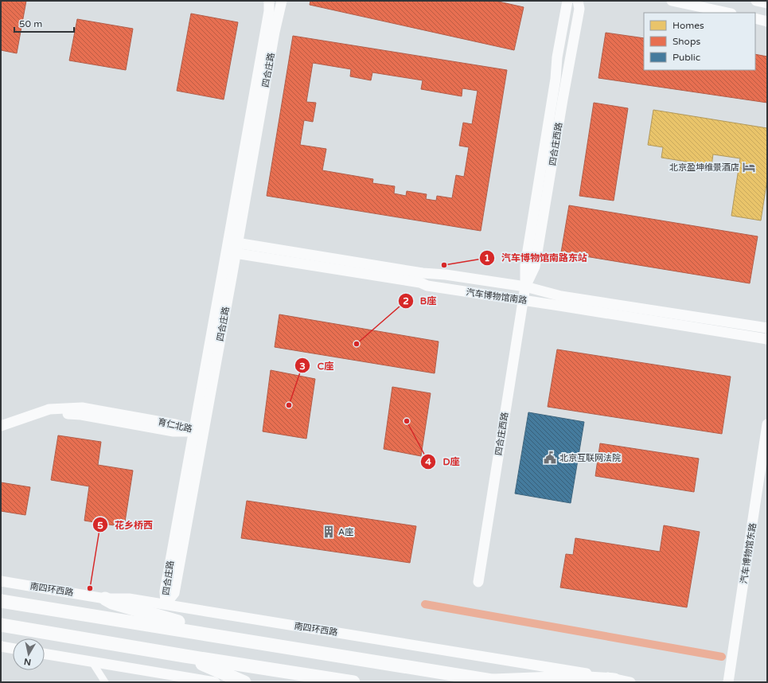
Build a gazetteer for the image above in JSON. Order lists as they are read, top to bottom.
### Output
{
  "streets": {
    "street": [
      "四合庄路",
      "四合庄西路",
      "汽车博物馆南路",
      "育仁北路",
      "汽车博物馆东路",
      "南四环西路"
    ]
  },
  "crossings": [
    ["四合庄路", "汽车博物馆南路"],
    ["四合庄路", "育仁北路"],
    ["四合庄路", "南四环西路"],
    ["四合庄西路", "汽车博物馆南路"]
  ],
  "places": {
    "hotel": ["北京盈坤维景酒店"],
    "other": [
      "汽车博物馆南路东站",
      "B座",
      "C座",
      "D座",
      "花乡桥西"
    ],
    "public building": ["北京互联网法院"],
    "building": ["A座"]
  },
  "legend": ["Homes", "Shops", "Public"],
  "scale_bar": "50 m",
  "north": "bottom"
}
